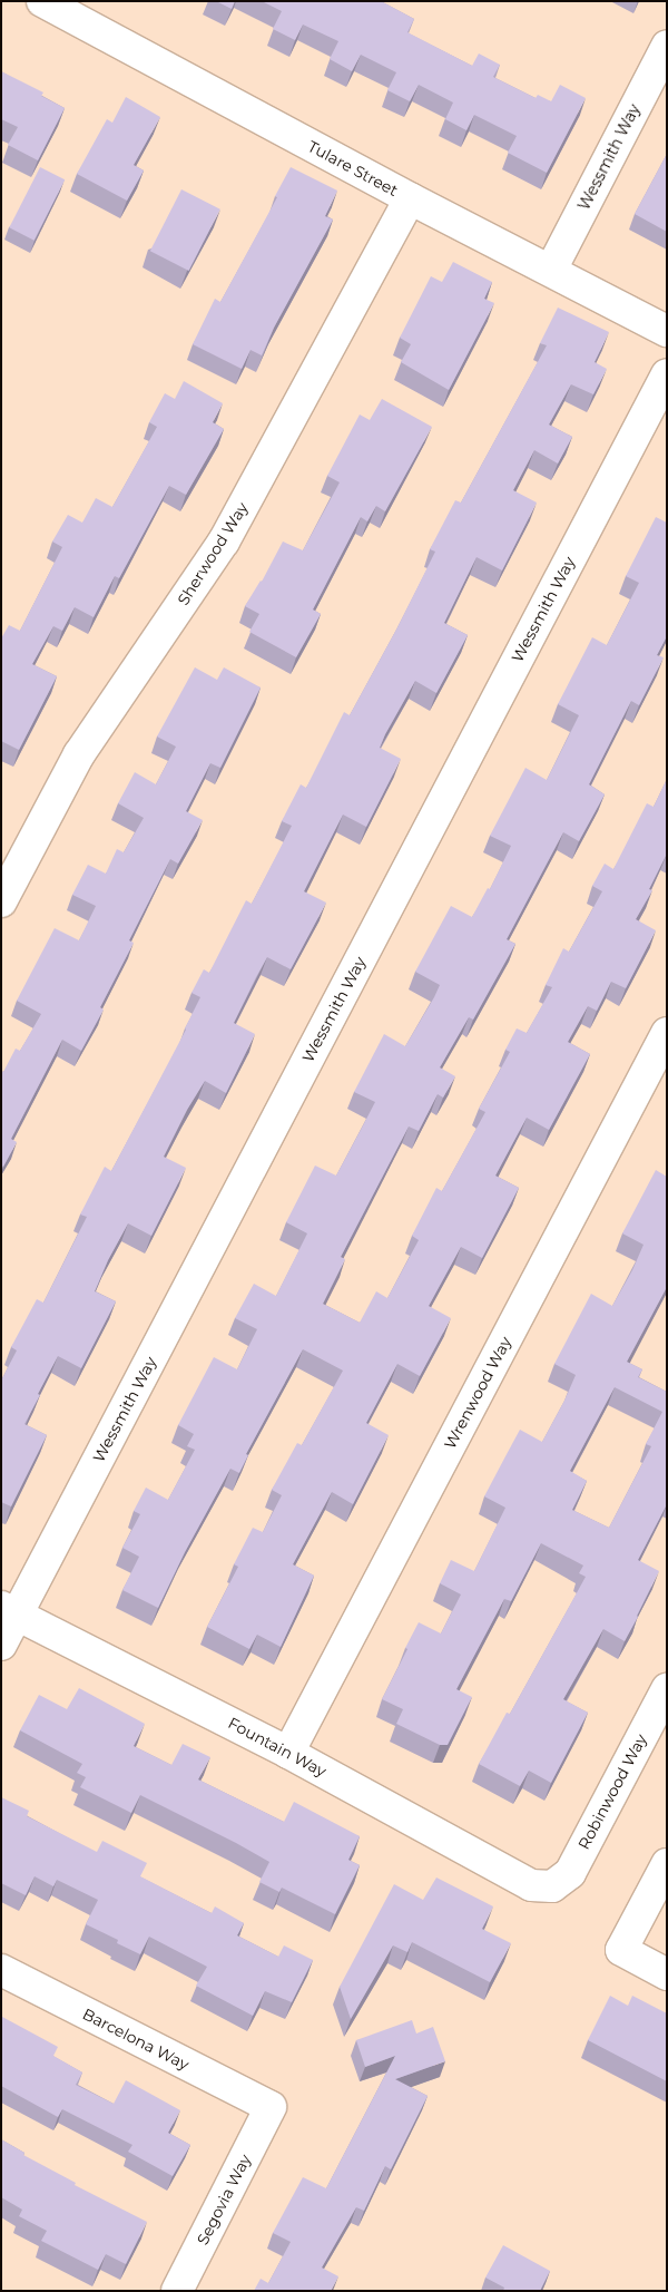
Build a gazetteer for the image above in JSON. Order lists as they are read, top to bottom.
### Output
{
  "streets": {
    "street": [
      "Wessmith Way",
      "Tulare Street",
      "Sherwood Way",
      "Wrenwood Way",
      "Fountain Way",
      "Robinwood Way",
      "Barcelona Way",
      "Segovia Way"
    ]
  },
  "crossings": [
    ["Wessmith Way", "Tulare Street"],
    ["Wessmith Way", "Fountain Way"],
    ["Tulare Street", "Sherwood Way"],
    ["Wrenwood Way", "Fountain Way"],
    ["Fountain Way", "Robinwood Way"],
    ["Barcelona Way", "Segovia Way"]
  ]
}
